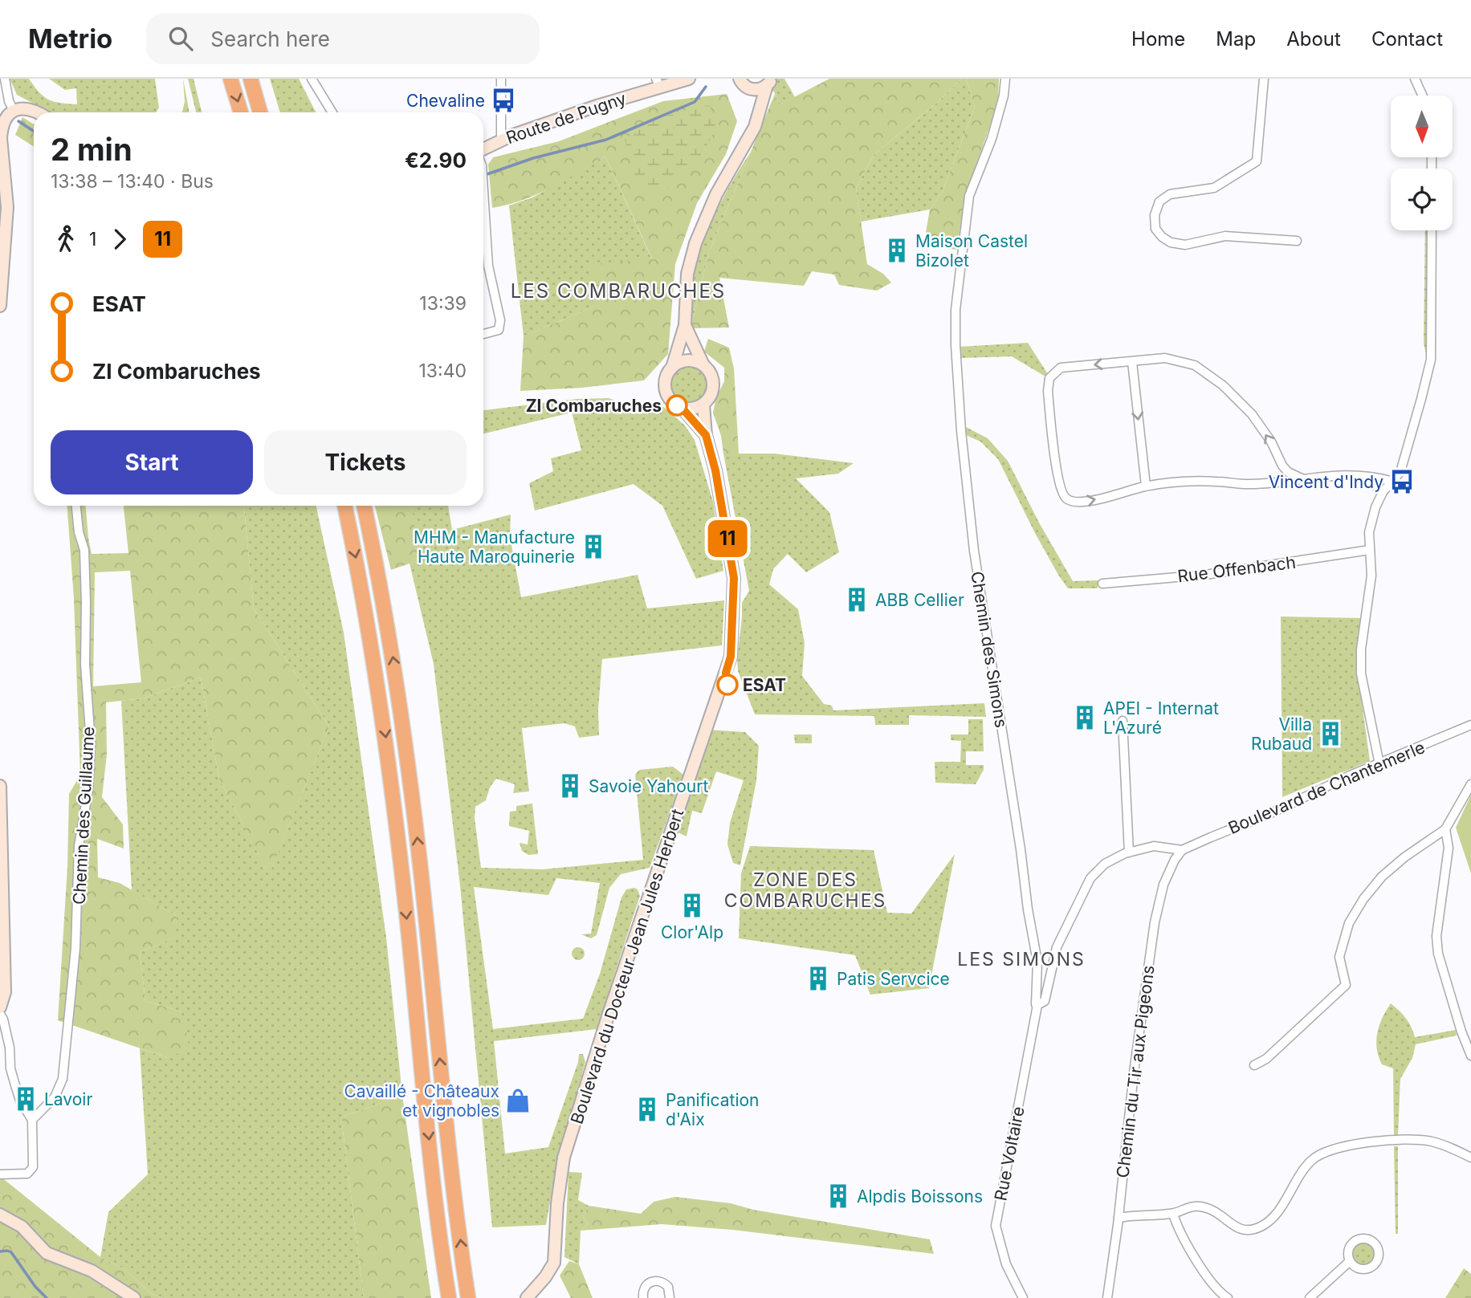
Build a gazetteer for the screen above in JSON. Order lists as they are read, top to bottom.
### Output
{
  "streets": {
    "street": [
      "Route de Pugny",
      "Rue Offenbach",
      "Chemin des Simons",
      "Boulevard de Chantemerle",
      "Chemin des Guillaume",
      "Boulevard du Docteur Jean Jules Herbert",
      "Chemin du Tir aux Pigeons",
      "Rue Voltaire"
    ]
  },
  "crossings": [
    ["Chemin des Simons", "Rue Voltaire"],
    ["Boulevard de Chantemerle", "Chemin du Tir aux Pigeons"]
  ],
  "districts": ["LES COMBARUCHES", "ZONE DES COMBARUCHES", "LES SIMONS"],
  "places": {
    "bus stop": ["Chevaline", "Vincent d'Indy"],
    "building": [
      "Maison Castel Bizolet",
      "MHM - Manufacture Haute Maroquinerie",
      "ABB Cellier",
      "APEI - Internat L'Azuré",
      "Villa Rubaud",
      "Savoie Yahourt",
      "Clor'Alp",
      "Patis Servcice",
      "Lavoir",
      "Panification d'Aix",
      "Alpdis Boissons"
    ],
    "other": ["ZI Combaruches", "ESAT"],
    "shop": ["Cavaillé - Châteaux et vignobles"]
  },
  "lines": ["bus line 11"],
  "north": "bottom",
  "page": {
    "header": "Metrio",
    "search": "Search here",
    "nav": [
      "Home",
      "Map",
      "About",
      "Contact"
    ],
    "on_map": "11",
    "heading": ["2 min", "13:38 – 13:40 · Bus", "€2.90"],
    "legs": ["1", "11"],
    "list": [
      {
        "name": "ESAT",
        "value": "13:39"
      },
      {
        "name": "ZI Combaruches",
        "value": "13:40"
      }
    ],
    "buttons": ["Start", "Tickets"]
  }
}
